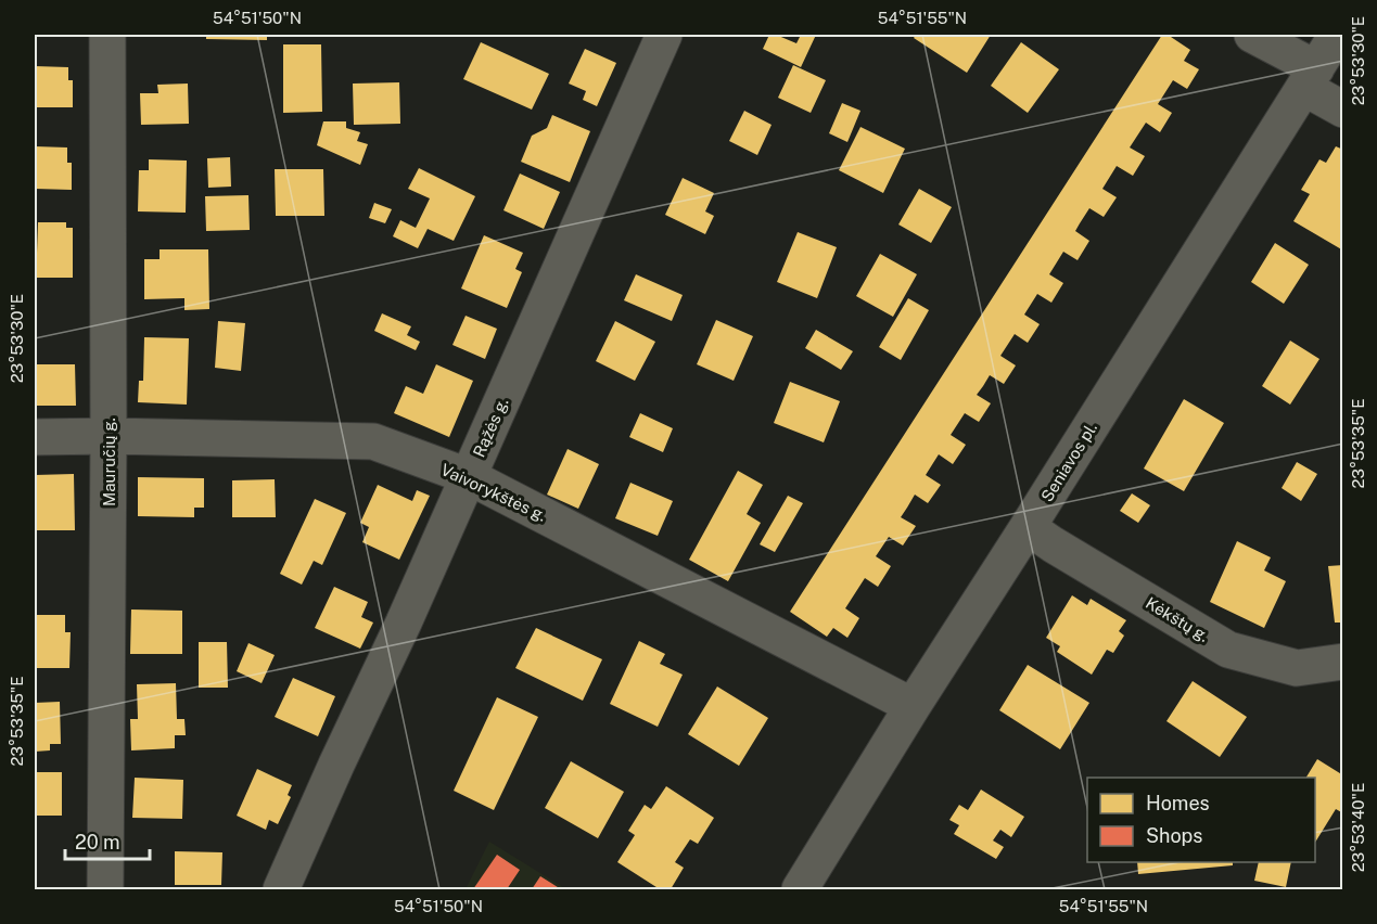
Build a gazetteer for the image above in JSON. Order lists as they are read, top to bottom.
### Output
{
  "streets": {
    "street": [
      "Rąžės g.",
      "Mauručių g.",
      "Seniavos pl.",
      "Vaivorykštės g.",
      "Kėkštų g."
    ]
  },
  "crossings": [
    ["Rąžės g.", "Vaivorykštės g."],
    ["Mauručių g.", "Vaivorykštės g."],
    ["Seniavos pl.", "Vaivorykštės g."],
    ["Seniavos pl.", "Kėkštų g."]
  ],
  "legend": ["Homes", "Shops"],
  "scale_bar": "20 m",
  "coordinates": [
    "54°51'50\"N",
    "54°51'55\"N",
    "23°53'30\"E",
    "23°53'35\"E",
    "23°53'40\"E"
  ]
}
